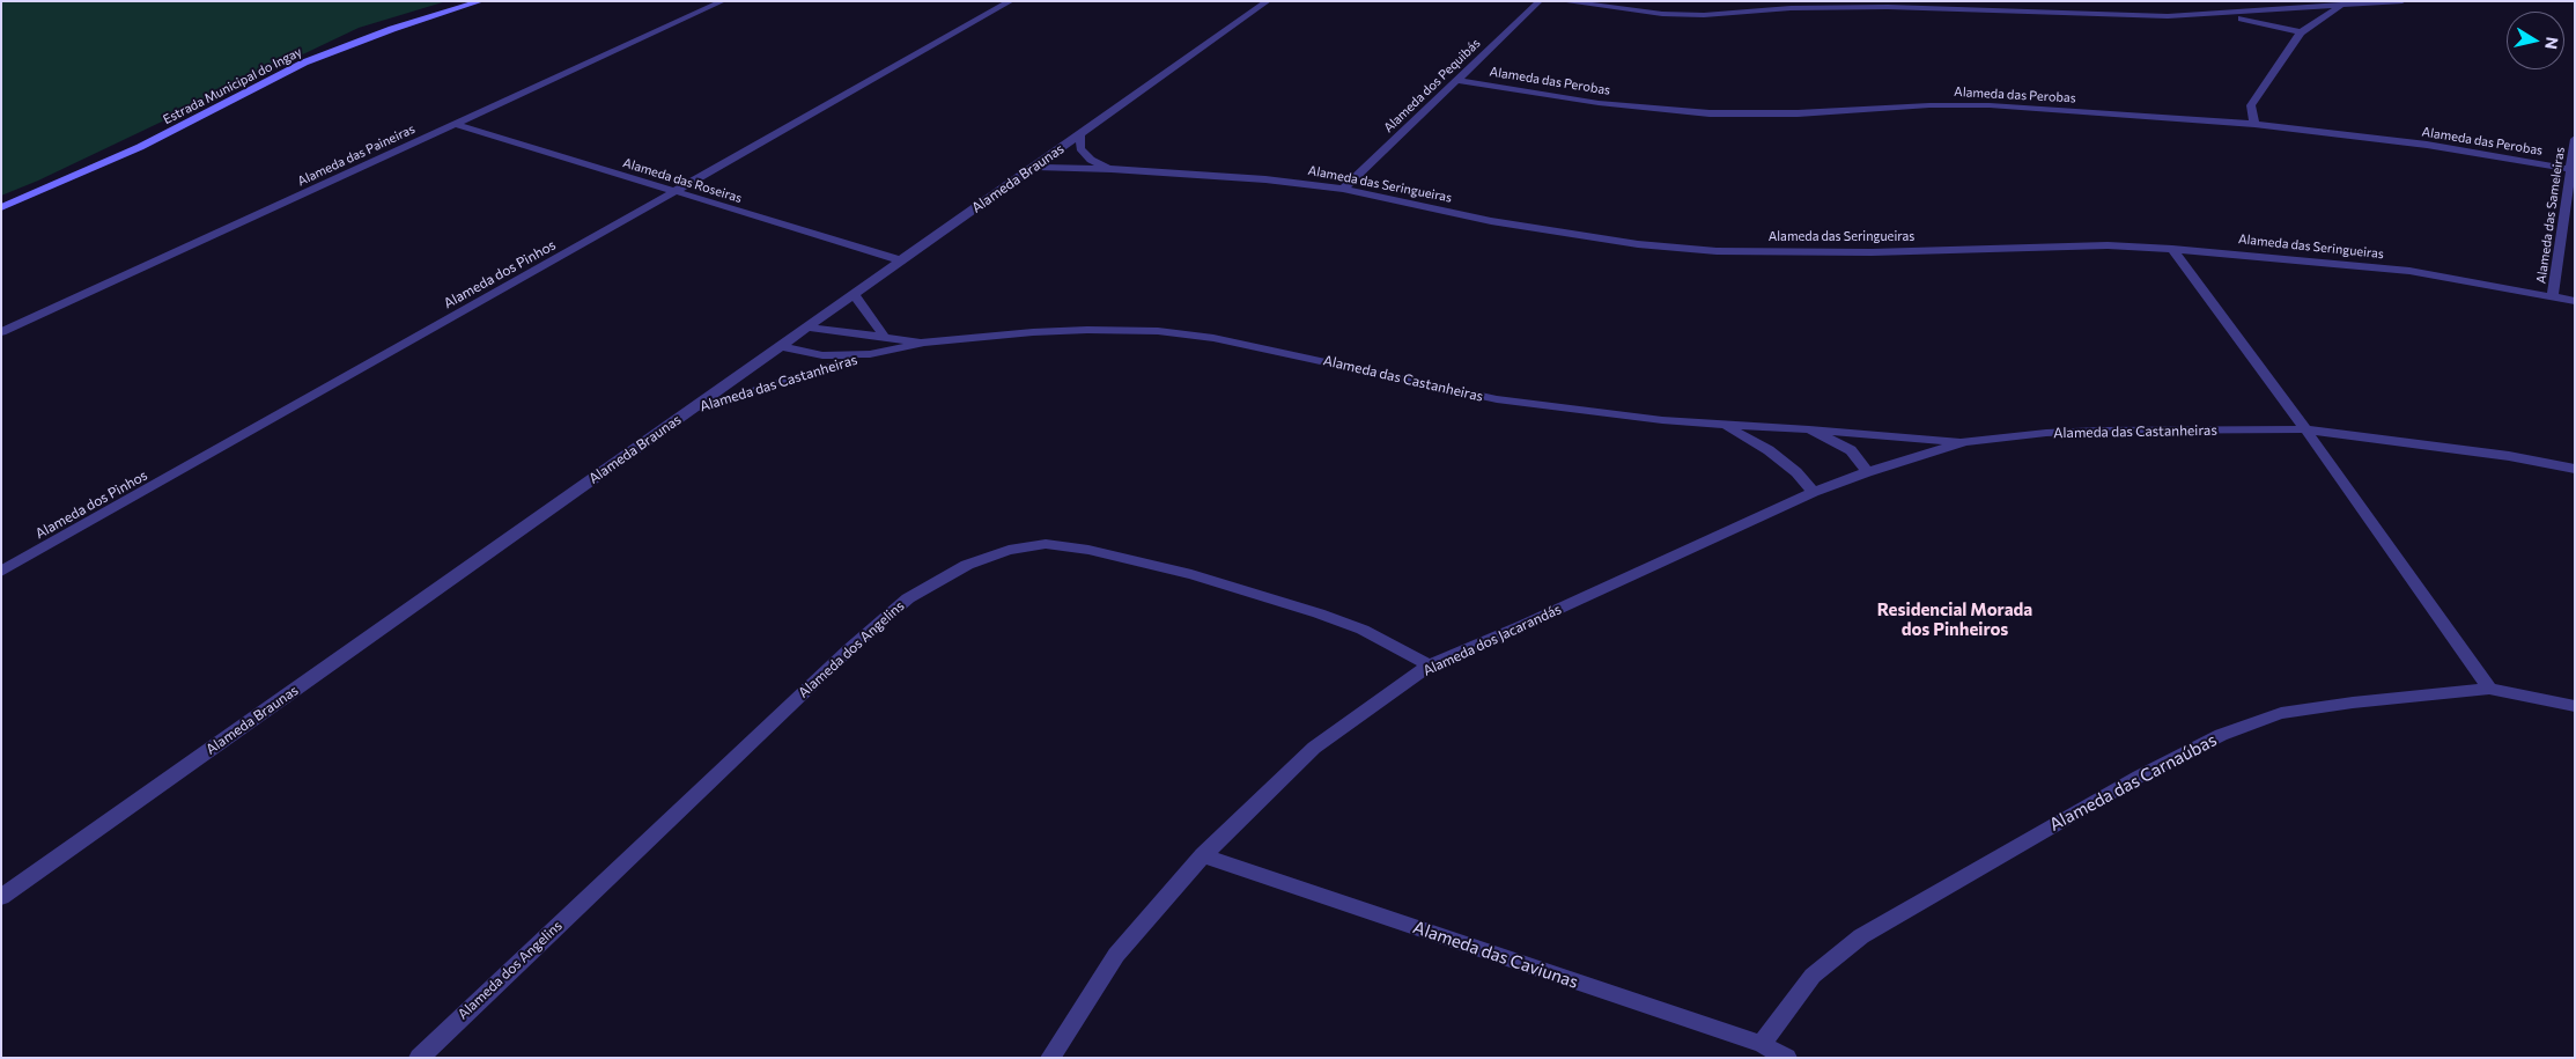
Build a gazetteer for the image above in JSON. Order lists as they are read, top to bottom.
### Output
{
  "streets": {
    "street": [
      "Alameda das Perobas",
      "Estrada Municipal do Ingay",
      "Alameda dos Pequibás",
      "Alameda das Paineiras",
      "Alameda Braunas",
      "Alameda das Roseiras",
      "Alameda das Seringueiras",
      "Alameda das Sameleiras",
      "Alameda dos Pinhos",
      "Alameda das Castanheiras",
      "Alameda dos Jacarandás",
      "Alameda dos Angelins",
      "Alameda das Carnaúbas",
      "Alameda das Caviunas"
    ]
  },
  "crossings": [
    ["Alameda das Perobas", "Alameda dos Pequibás"],
    ["Alameda das Perobas", "Alameda das Sameleiras"],
    ["Alameda dos Pequibás", "Alameda das Seringueiras"],
    ["Alameda das Paineiras", "Alameda das Roseiras"],
    ["Alameda Braunas", "Alameda das Roseiras"],
    ["Alameda Braunas", "Alameda das Seringueiras"],
    ["Alameda Braunas", "Alameda das Castanheiras"],
    ["Alameda das Roseiras", "Alameda dos Pinhos"],
    ["Alameda das Seringueiras", "Alameda das Sameleiras"],
    ["Alameda das Castanheiras", "Alameda dos Jacarandás"],
    ["Alameda dos Jacarandás", "Alameda dos Angelins"],
    ["Alameda dos Jacarandás", "Alameda das Caviunas"],
    ["Alameda das Carnaúbas", "Alameda das Caviunas"]
  ],
  "districts": ["Residencial Morada dos Pinheiros"],
  "north": "right"
}
